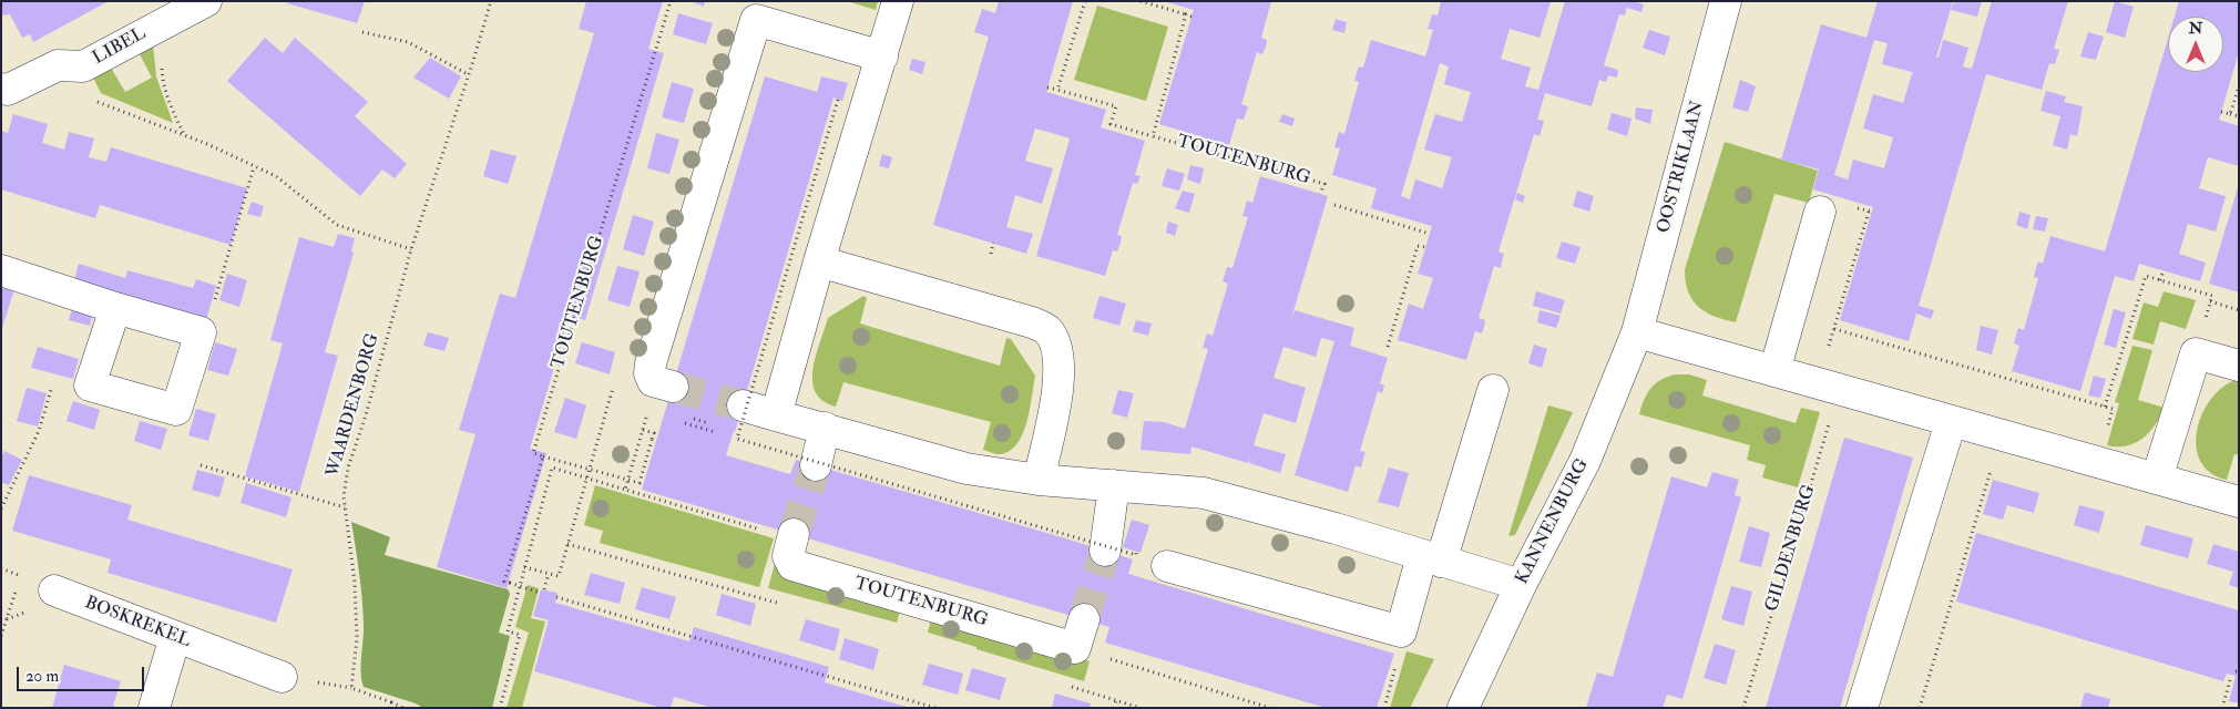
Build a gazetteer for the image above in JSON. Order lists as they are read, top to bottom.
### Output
{
  "streets": {
    "street": [
      "LIBEL",
      "TOUTENBURG",
      "OOSTRIKLAAN",
      "KANNENBURG",
      "BOSKREKEL"
    ],
    "path": ["WAARDENBORG", "GILDENBURG"]
  },
  "crossings": [
    ["OOSTRIKLAAN", "KANNENBURG"]
  ],
  "scale_bar": "20 m",
  "north": "top"
}
